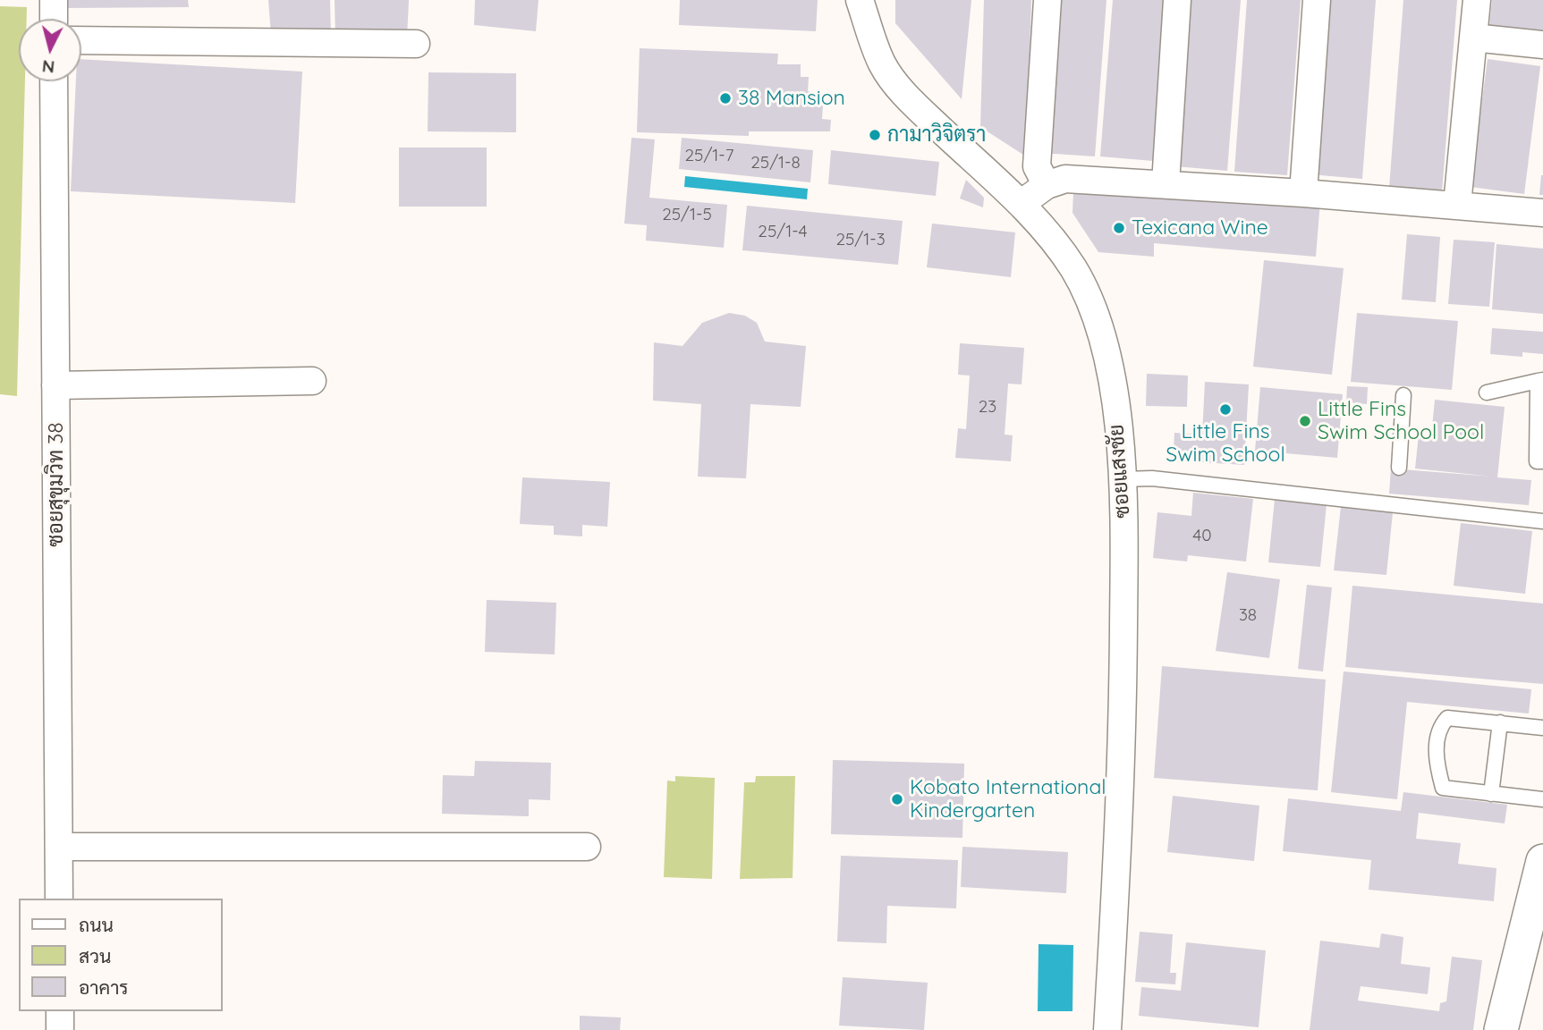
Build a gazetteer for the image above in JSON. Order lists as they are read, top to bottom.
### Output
{
  "streets": {
    "street": ["ซอยแสงชัย", "ซอยสุขุมวิท 38"]
  },
  "places": [
    "38 Mansion",
    "กามาวิจิตรา",
    "Texicana Wine",
    "Little Fins Swim School",
    "Little Fins Swim School Pool",
    "Kobato International Kindergarten"
  ],
  "house_numbers": [
    "25/1-7",
    "25/1-8",
    "25/1-5",
    "25/1-4",
    "25/1-3",
    "23",
    "40",
    "38"
  ],
  "legend": ["ถนน", "สวน", "อาคาร"],
  "north": "bottom"
}
